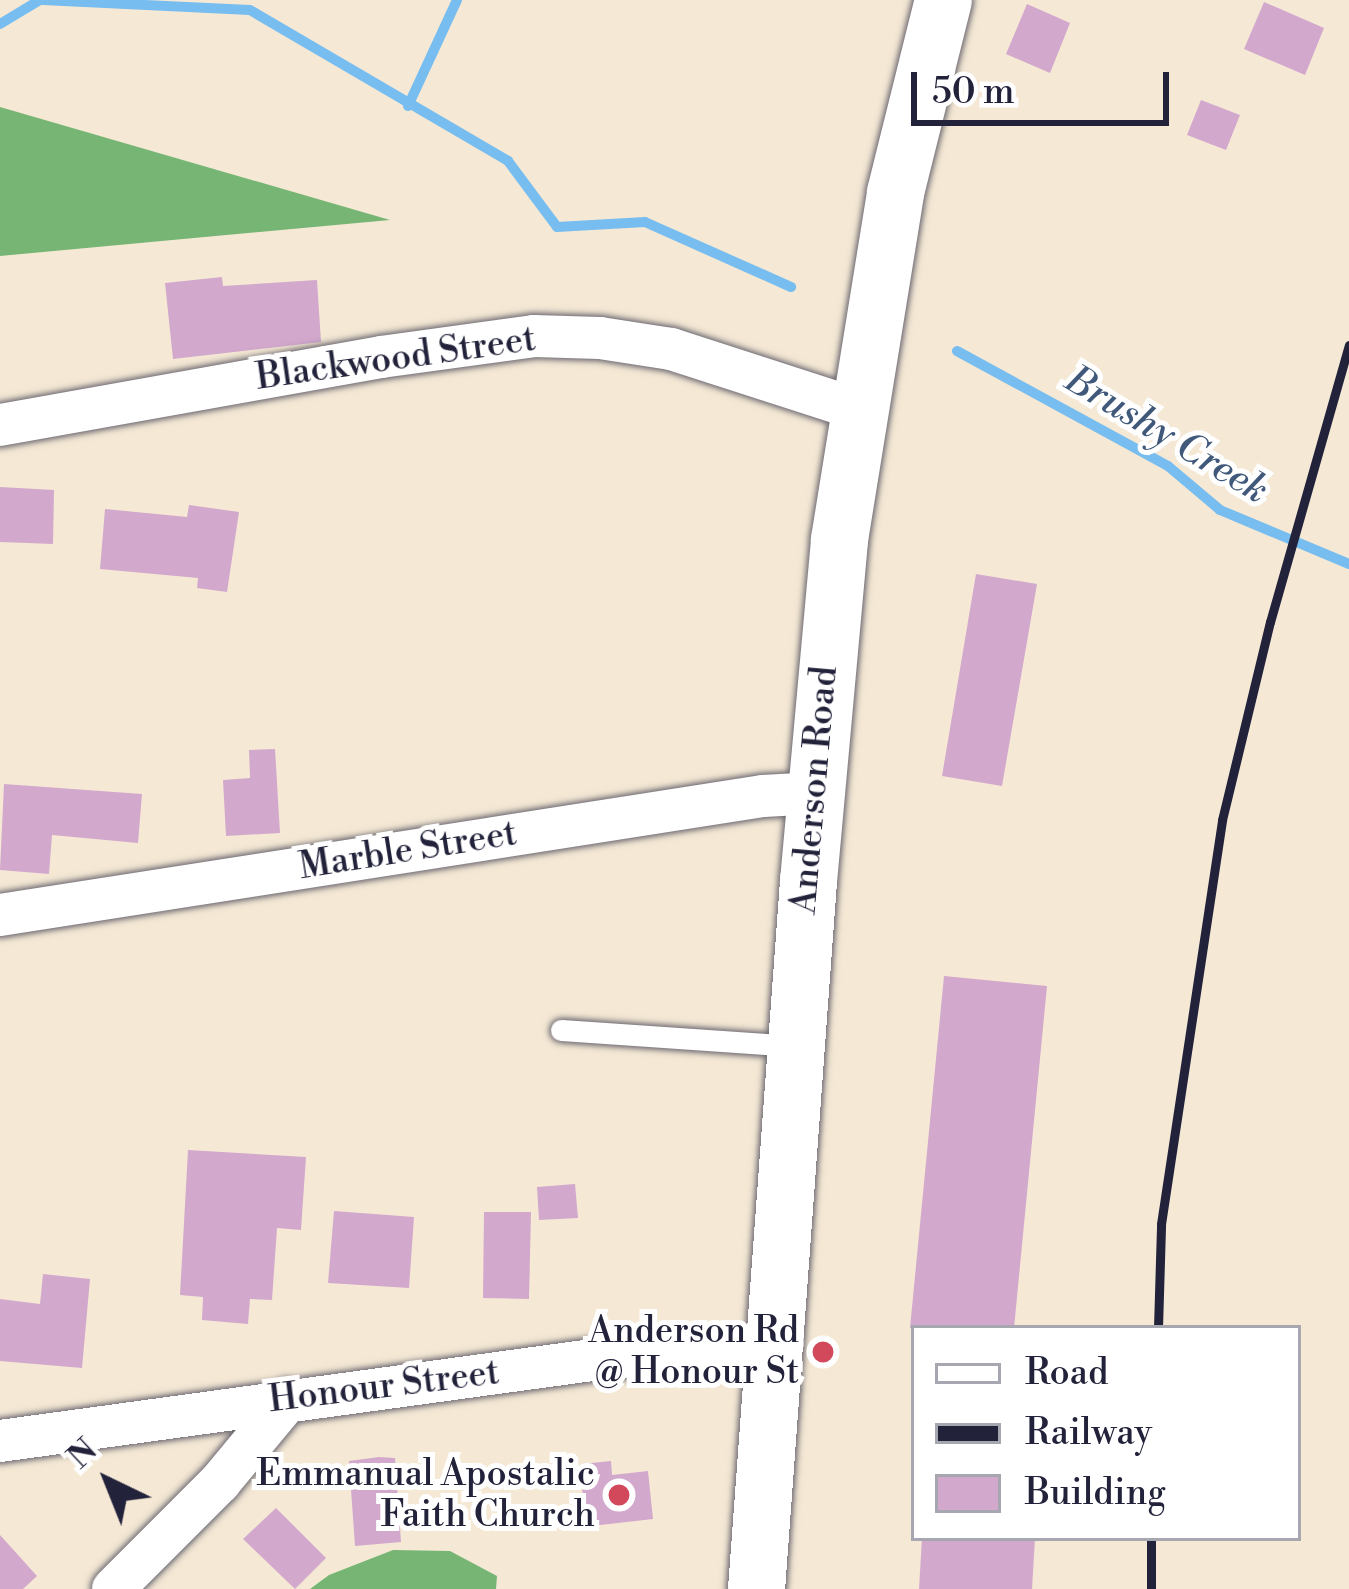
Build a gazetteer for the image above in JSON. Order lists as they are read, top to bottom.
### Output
{
  "streets": {
    "main road": ["Anderson Road"],
    "street": ["Blackwood Street", "Marble Street", "Honour Street"]
  },
  "crossings": [
    ["Blackwood Street", "Anderson Road"],
    ["Anderson Road", "Marble Street"],
    ["Anderson Road", "Honour Street"]
  ],
  "water": ["Brushy Creek"],
  "places": ["Anderson Rd @ Honour St", "Emmanual Apostalic Faith Church"],
  "legend": ["Road", "Railway", "Building"],
  "scale_bar": "50 m",
  "north": "top left"
}
